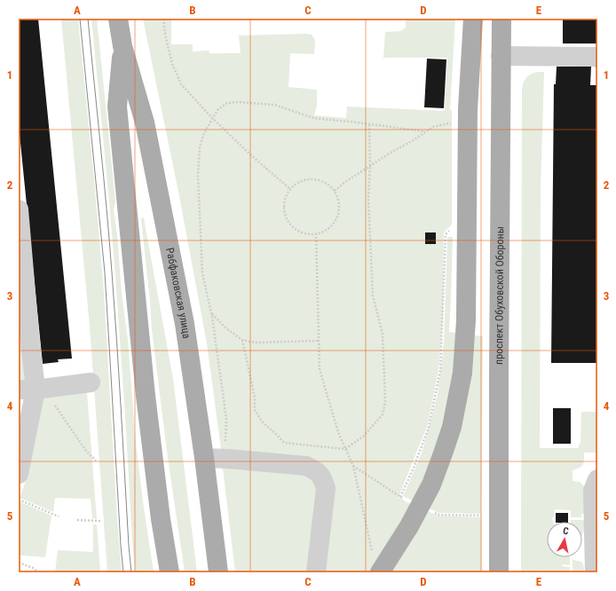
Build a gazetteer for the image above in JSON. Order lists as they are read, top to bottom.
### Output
{
  "streets": {
    "main road": ["Рабфаковская улица", "проспект Обуховской Обороны"]
  },
  "north": "top",
  "grid": {
    "columns": [
      "A",
      "B",
      "C",
      "D",
      "E"
    ],
    "rows": [
      "1",
      "2",
      "3",
      "4",
      "5"
    ]
  }
}
